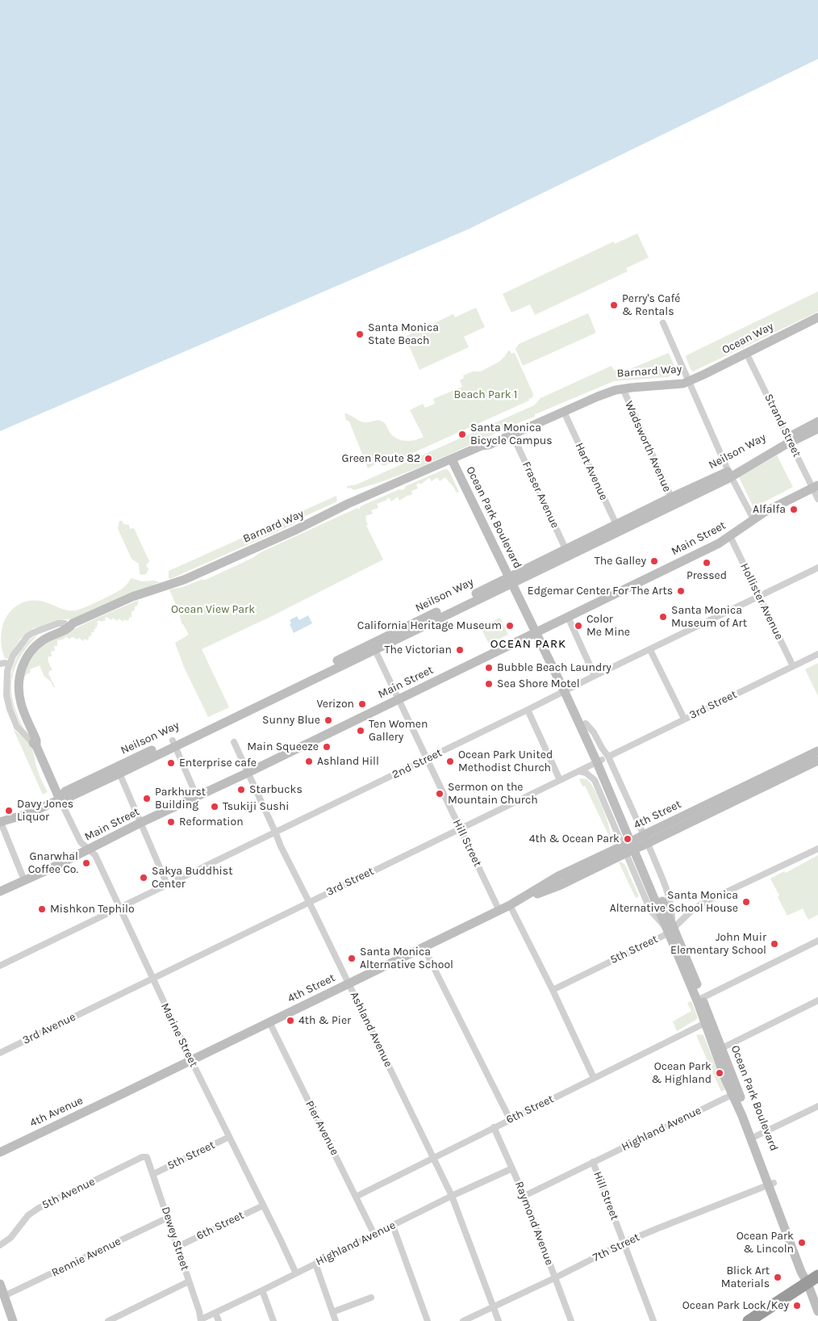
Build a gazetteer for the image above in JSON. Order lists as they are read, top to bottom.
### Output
{
  "streets": {
    "street": [
      "Ocean Way",
      "Barnard Way",
      "Strand Street",
      "Wadsworth Avenue",
      "Neilson Way",
      "Hart Avenue",
      "Fraser Avenue",
      "Ocean Park Boulevard",
      "Main Street",
      "Hollister Avenue",
      "3rd Street",
      "2nd Street",
      "4th Street",
      "Hill Street",
      "5th Street",
      "3rd Avenue",
      "Ashland Avenue",
      "Marine Street",
      "6th Street",
      "4th Avenue",
      "Pier Avenue",
      "Highland Avenue",
      "5th Avenue",
      "Raymond Avenue",
      "Dewey Street",
      "7th Street",
      "Rennie Avenue"
    ]
  },
  "crossings": [
    ["Ocean Way", "Barnard Way"],
    ["Ocean Way", "Strand Street"],
    ["Barnard Way", "Wadsworth Avenue"],
    ["Barnard Way", "Neilson Way"],
    ["Barnard Way", "Hart Avenue"],
    ["Barnard Way", "Fraser Avenue"],
    ["Barnard Way", "Ocean Park Boulevard"],
    ["Barnard Way", "Marine Street"],
    ["Strand Street", "Neilson Way"],
    ["Strand Street", "Main Street"],
    ["Wadsworth Avenue", "Neilson Way"],
    ["Neilson Way", "Hart Avenue"],
    ["Neilson Way", "Fraser Avenue"],
    ["Neilson Way", "Ocean Park Boulevard"],
    ["Neilson Way", "Hill Street"],
    ["Neilson Way", "Marine Street"],
    ["Ocean Park Boulevard", "Main Street"],
    ["Ocean Park Boulevard", "3rd Street"],
    ["Ocean Park Boulevard", "2nd Street"],
    ["Ocean Park Boulevard", "4th Street"],
    ["Ocean Park Boulevard", "5th Street"],
    ["Ocean Park Boulevard", "6th Street"],
    ["Ocean Park Boulevard", "Highland Avenue"],
    ["Ocean Park Boulevard", "7th Street"],
    ["Main Street", "Hollister Avenue"],
    ["Main Street", "Hill Street"],
    ["Main Street", "Ashland Avenue"],
    ["Main Street", "Marine Street"],
    ["Hollister Avenue", "3rd Street"],
    ["Hollister Avenue", "2nd Street"],
    ["3rd Street", "Hill Street"],
    ["3rd Street", "3rd Avenue"],
    ["3rd Street", "Ashland Avenue"],
    ["3rd Street", "Marine Street"],
    ["2nd Street", "Hill Street"],
    ["2nd Street", "Ashland Avenue"],
    ["2nd Street", "Marine Street"],
    ["4th Street", "Hill Street"],
    ["4th Street", "Ashland Avenue"],
    ["4th Street", "Marine Street"],
    ["4th Street", "4th Avenue"],
    ["4th Street", "Pier Avenue"],
    ["Hill Street", "Highland Avenue"],
    ["Hill Street", "7th Street"],
    ["5th Street", "Marine Street"],
    ["5th Street", "Dewey Street"],
    ["Ashland Avenue", "6th Street"],
    ["Ashland Avenue", "Highland Avenue"],
    ["Ashland Avenue", "7th Street"],
    ["Marine Street", "6th Street"],
    ["Marine Street", "Highland Avenue"],
    ["6th Street", "Pier Avenue"],
    ["6th Street", "Raymond Avenue"],
    ["6th Street", "Dewey Street"],
    ["Pier Avenue", "Highland Avenue"],
    ["Highland Avenue", "Raymond Avenue"],
    ["Highland Avenue", "Dewey Street"],
    ["5th Avenue", "Dewey Street"],
    ["Raymond Avenue", "7th Street"],
    ["Dewey Street", "Rennie Avenue"]
  ],
  "districts": ["OCEAN PARK"],
  "parks": ["Beach Park 1", "Ocean View Park"],
  "places": [
    "Perry's Café & Rentals",
    "Santa Monica State Beach",
    "Santa Monica Bicycle Campus",
    "Green Route 82",
    "Alfalfa",
    "The Galley",
    "Pressed",
    "Edgemar Center For The Arts",
    "Santa Monica Museum of Art",
    "California Heritage Museum",
    "Color Me Mine",
    "The Victorian",
    "Bubble Beach Laundry",
    "Sea Shore Motel",
    "Verizon",
    "Sunny Blue",
    "Ten Women Gallery",
    "Main Squeeze",
    "Ashland Hill",
    "Ocean Park United Methodist Church",
    "Enterprise cafe",
    "Starbucks",
    "Sermon on the Mountain Church",
    "Parkhurst Building",
    "Tsukiji Sushi",
    "Davy Jones Liquor",
    "Reformation",
    "4th & Ocean Park",
    "Gnarwhal Coffee Co.",
    "Sakya Buddhist Center",
    "Santa Monica Alternative School House",
    "Mishkon Tephilo",
    "John Muir Elementary School",
    "Santa Monica Alternative School",
    "4th & Pier",
    "Ocean Park & Highland",
    "Ocean Park & Lincoln",
    "Blick Art Materials",
    "Ocean Park Lock/Key"
  ]
}
